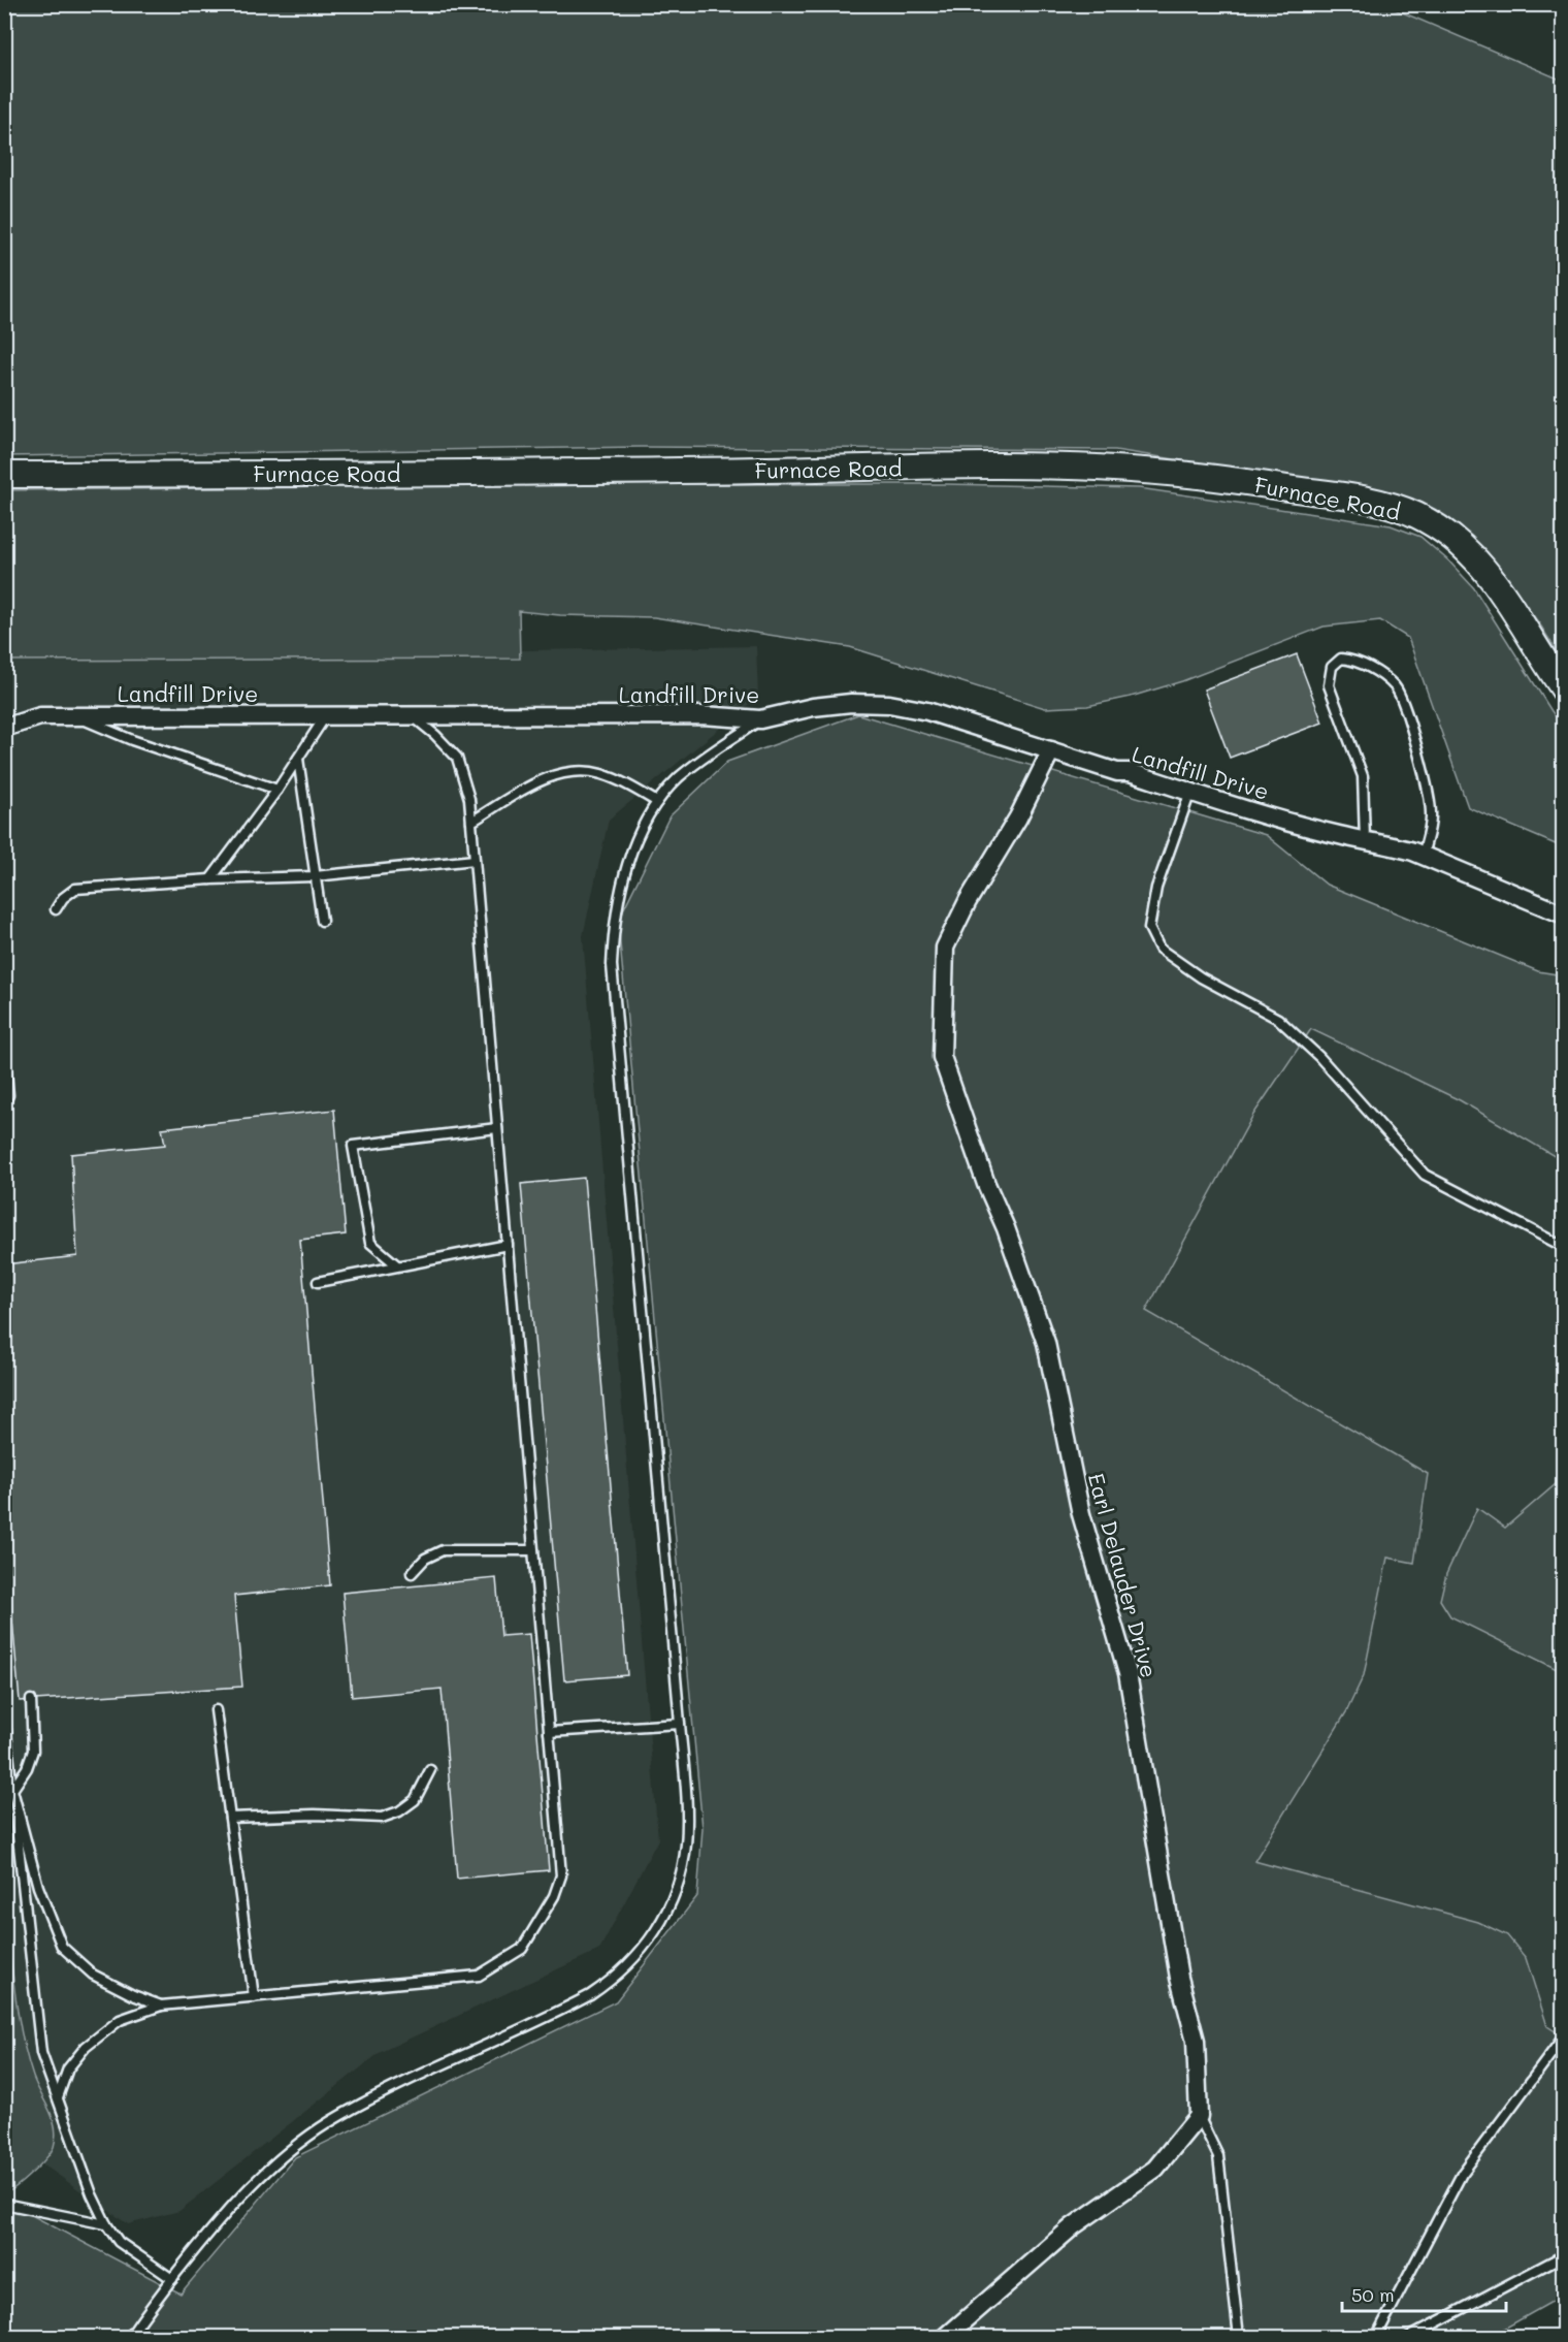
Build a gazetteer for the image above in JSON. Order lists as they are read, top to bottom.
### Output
{
  "streets": {
    "main road": ["Furnace Road"],
    "street": ["Landfill Drive", "Earl Delauder Drive"]
  },
  "crossings": [
    ["Landfill Drive", "Earl Delauder Drive"]
  ],
  "scale_bar": "50 m"
}
